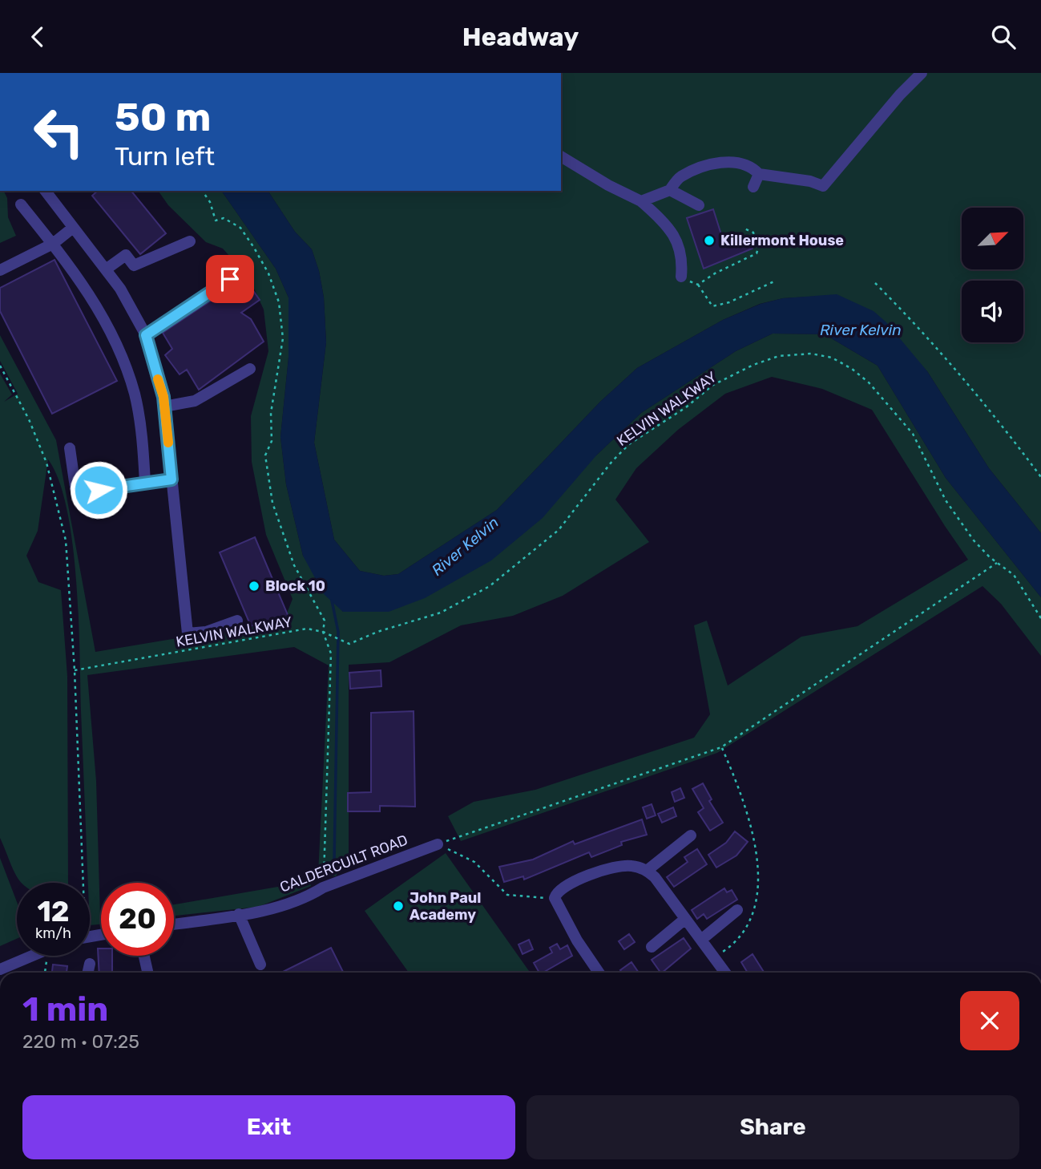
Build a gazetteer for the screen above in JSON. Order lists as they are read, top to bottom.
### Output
{
  "streets": {
    "street": ["CALDERCUILT ROAD"],
    "path": ["KELVIN WALKWAY"]
  },
  "water": ["River Kelvin"],
  "places": ["Killermont House", "Block 10", "John Paul Academy"],
  "north": "top right",
  "page": {
    "header": "Headway",
    "turn": ["50 m", "Turn left"],
    "speed": "12 km/h",
    "limit": "20",
    "heading": ["1 min", "220 m · 07:25"],
    "buttons": ["Exit", "Share"]
  }
}
